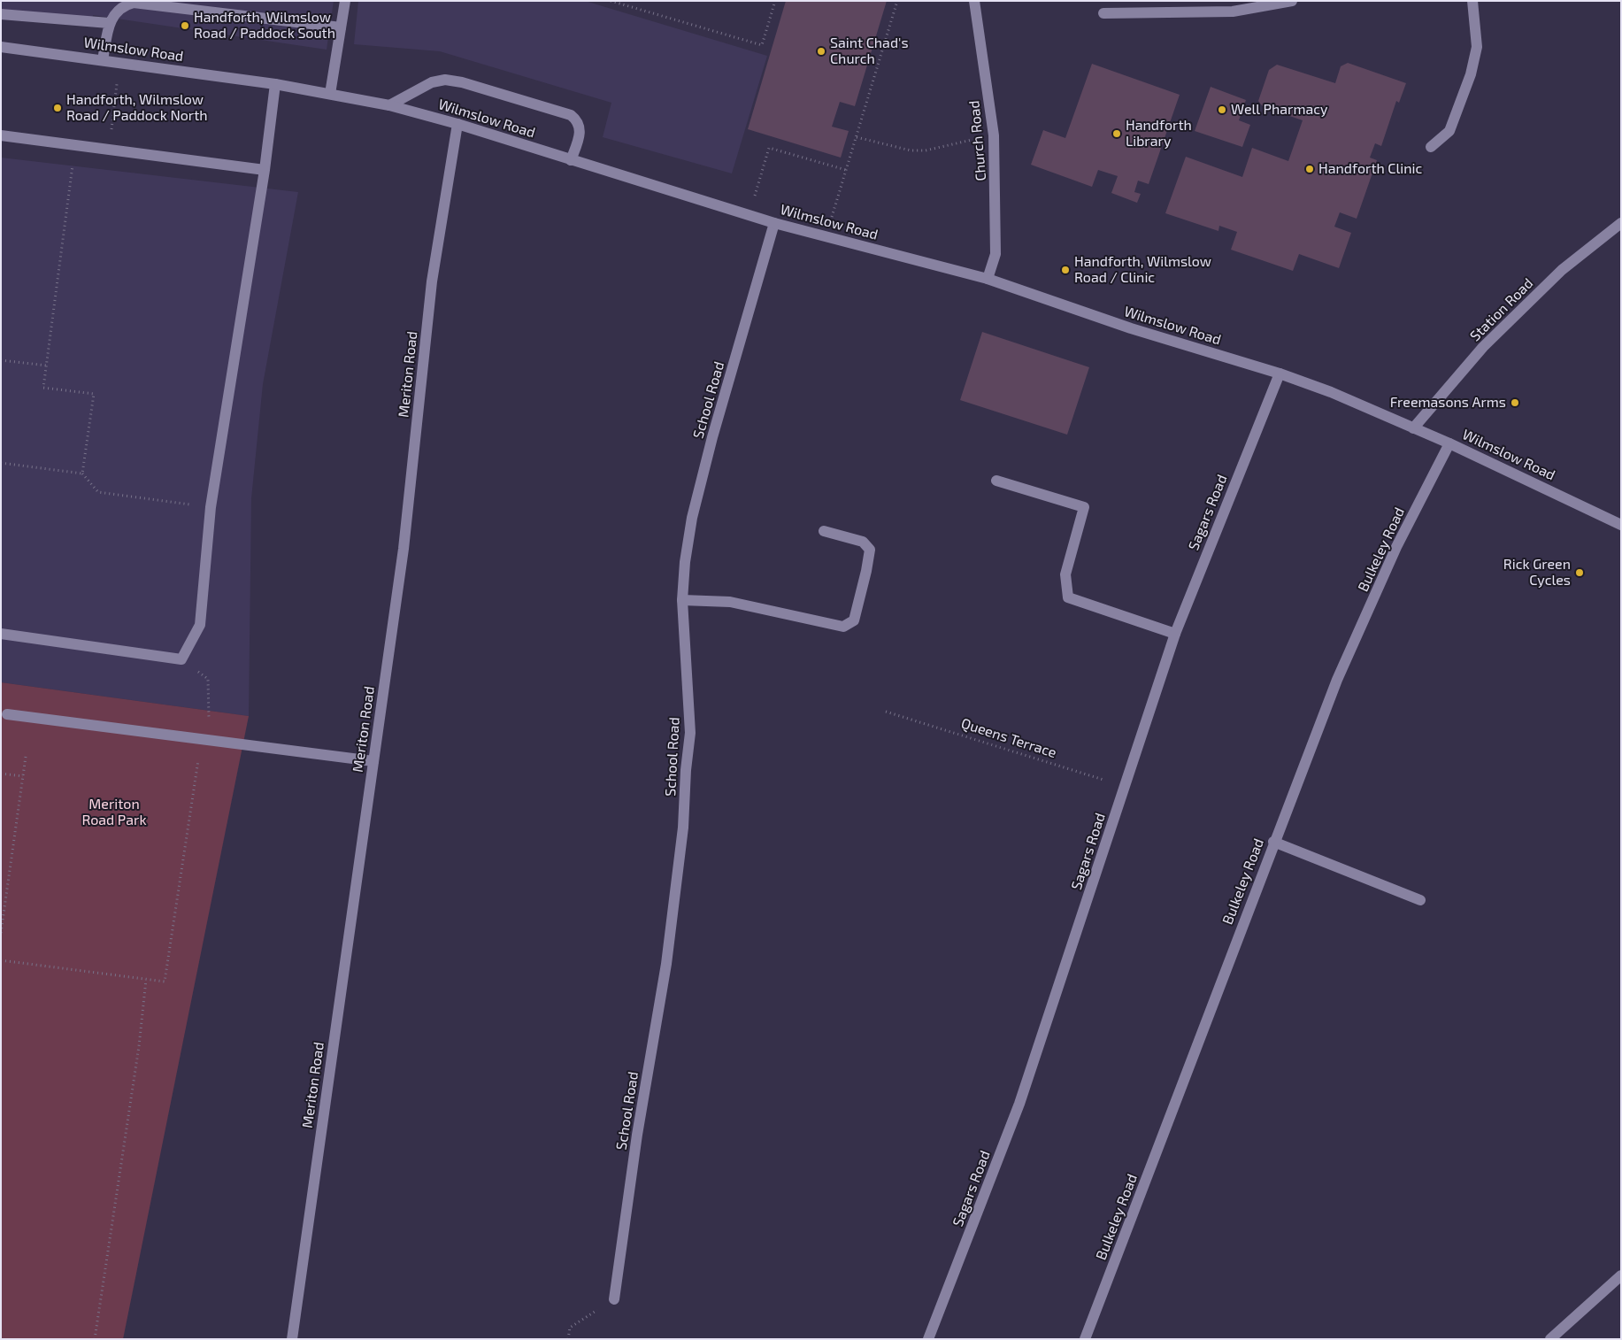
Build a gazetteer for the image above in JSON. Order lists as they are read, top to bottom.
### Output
{
  "streets": {
    "street": [
      "Wilmslow Road",
      "Church Road",
      "Station Road",
      "Meriton Road",
      "School Road",
      "Sagars Road",
      "Bulkeley Road"
    ],
    "path": ["Queens Terrace"]
  },
  "crossings": [
    ["Wilmslow Road", "Church Road"],
    ["Wilmslow Road", "Station Road"],
    ["Wilmslow Road", "Meriton Road"],
    ["Wilmslow Road", "School Road"],
    ["Wilmslow Road", "Sagars Road"],
    ["Wilmslow Road", "Bulkeley Road"],
    ["Sagars Road", "Queens Terrace"]
  ],
  "parks": ["Meriton Road Park"],
  "places": [
    "Handforth, Wilmslow Road / Paddock South",
    "Saint Chad's Church",
    "Handforth, Wilmslow Road / Paddock North",
    "Well Pharmacy",
    "Handforth Library",
    "Handforth Clinic",
    "Handforth, Wilmslow Road / Clinic",
    "Freemasons Arms",
    "Rick Green Cycles"
  ]
}
